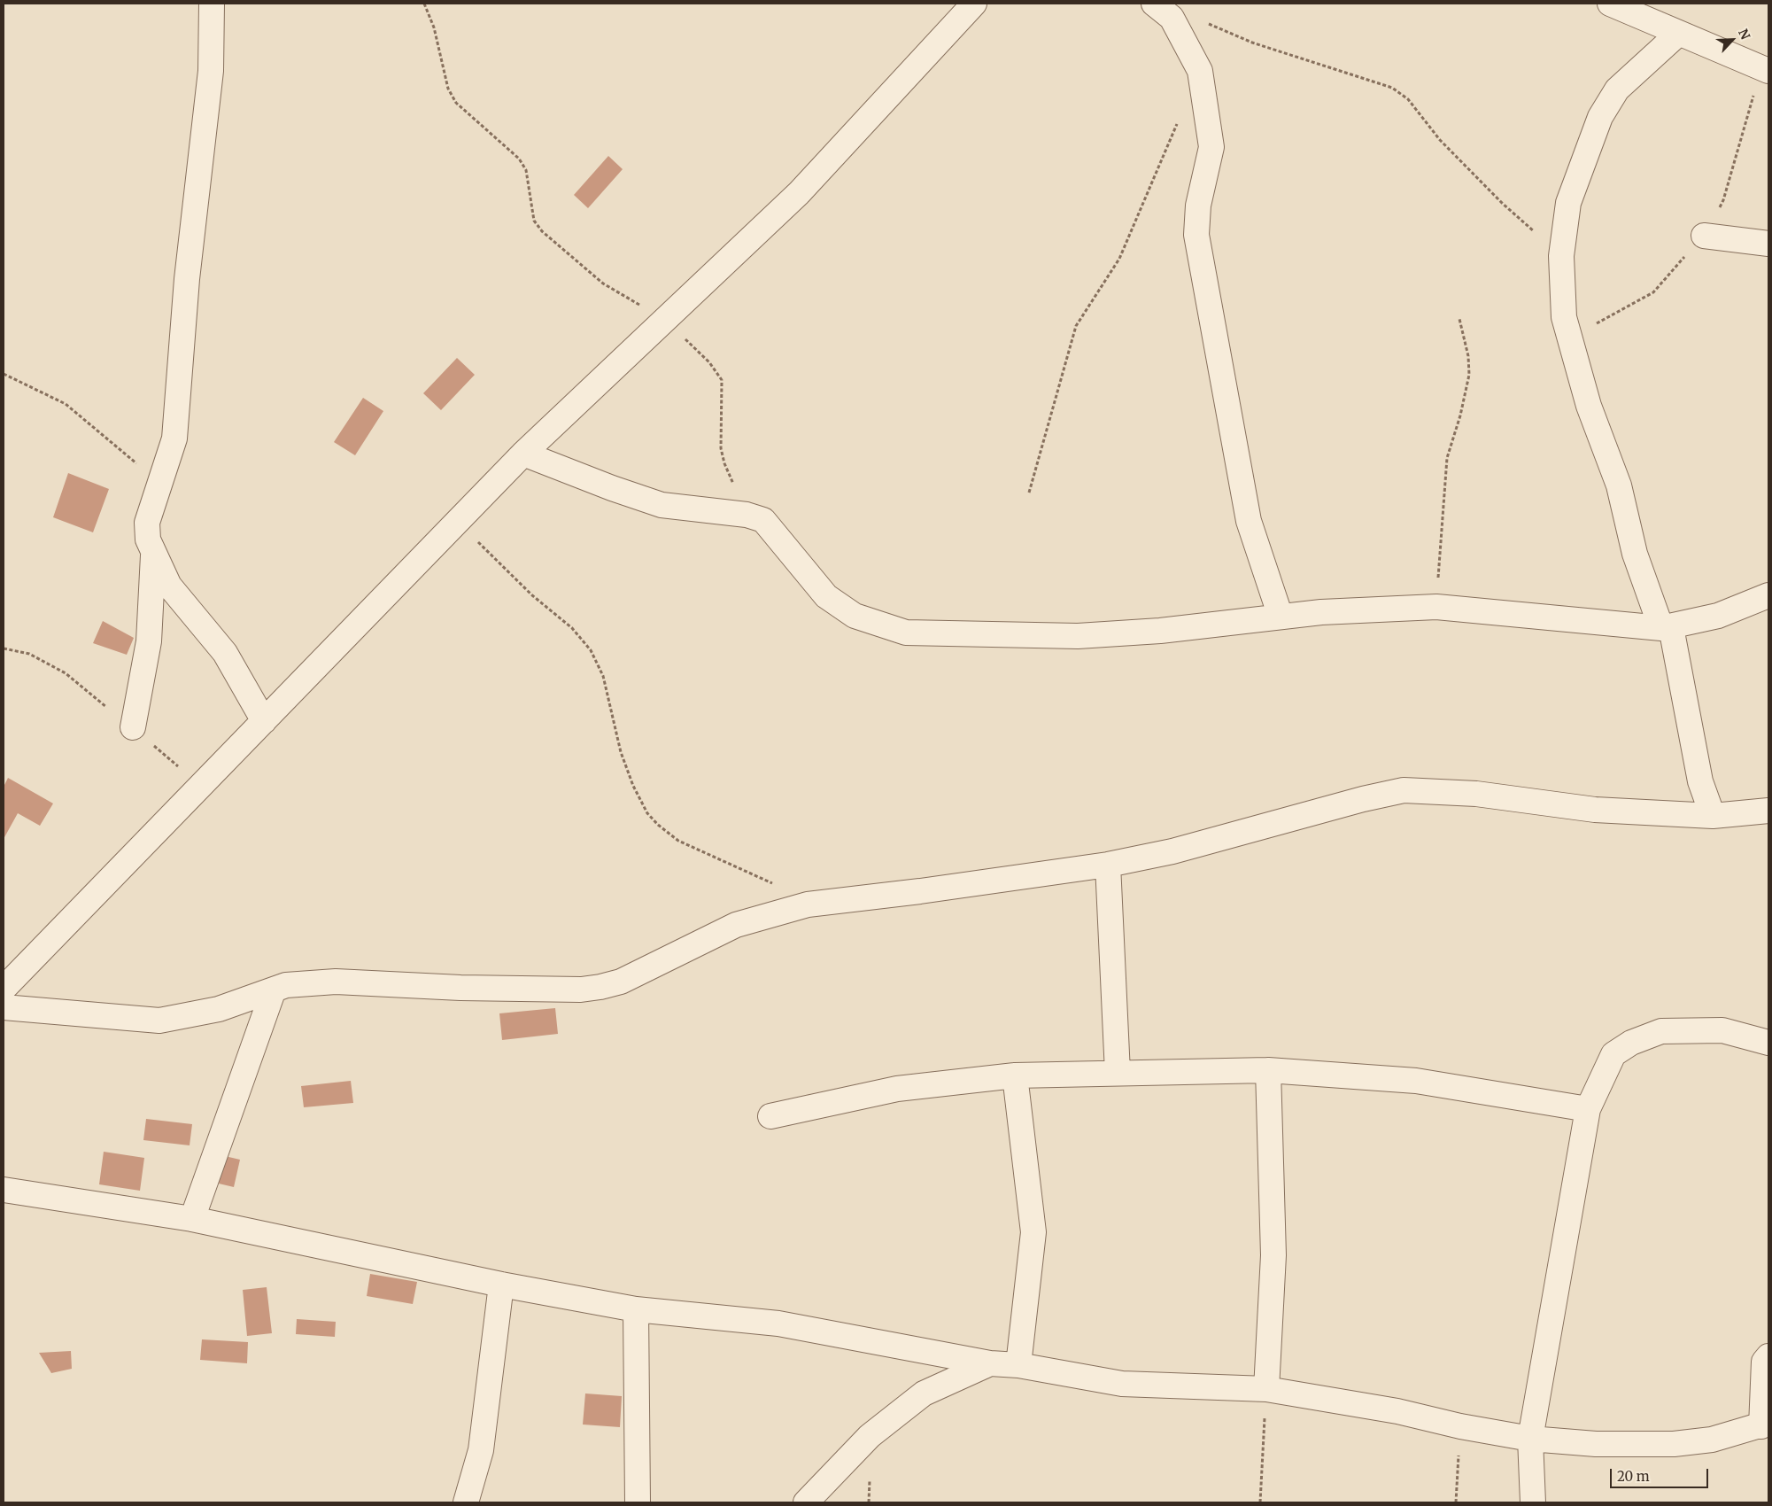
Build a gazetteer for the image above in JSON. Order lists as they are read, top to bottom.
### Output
{
  "scale_bar": "20 m",
  "north": "top right"
}
